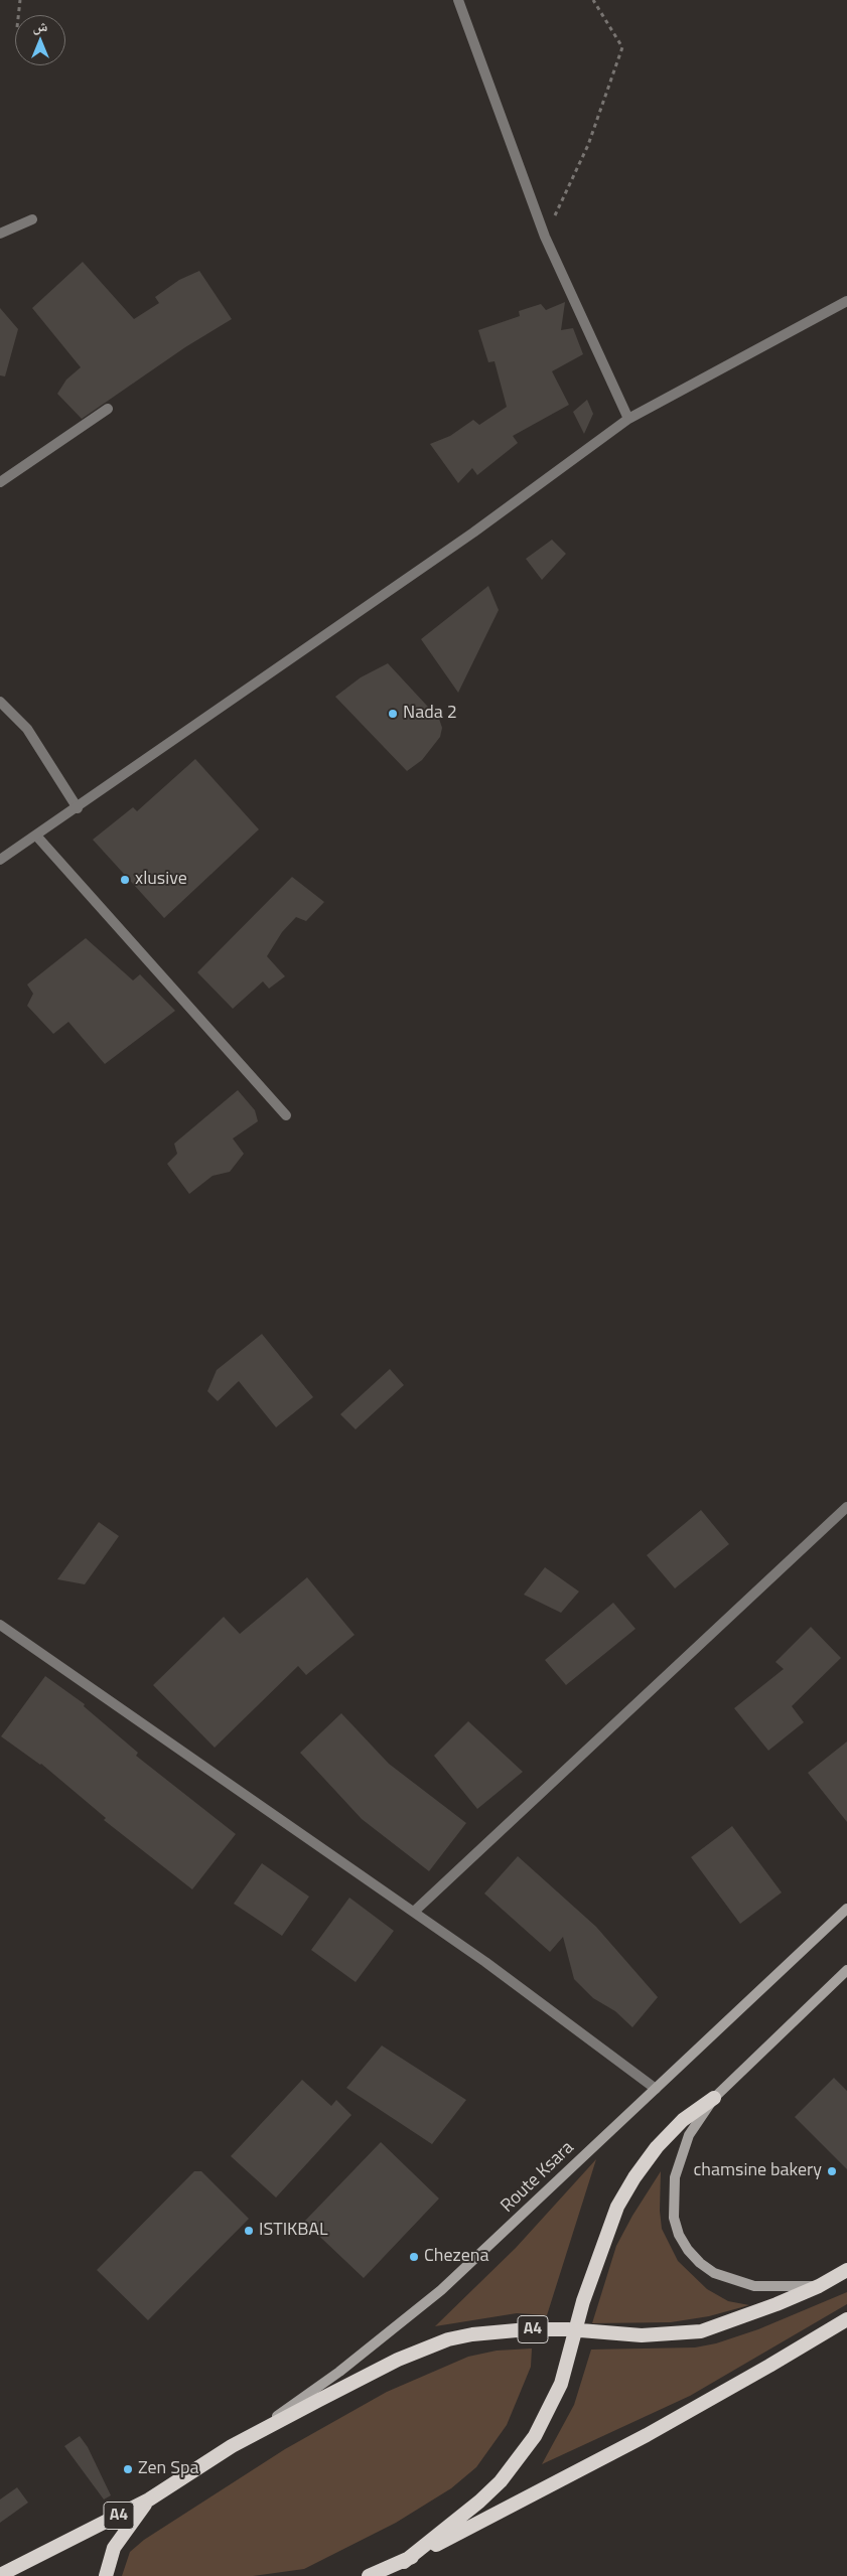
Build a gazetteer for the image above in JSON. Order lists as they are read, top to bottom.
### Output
{
  "streets": {
    "highway": ["A4"],
    "main road": ["Route Ksara"]
  },
  "crossings": [
    ["Route Ksara", "A4"]
  ],
  "places": [
    "Nada 2",
    "xlusive",
    "chamsine bakery",
    "ISTIKBAL",
    "Chezena",
    "Zen Spa"
  ],
  "north": "top"
}
